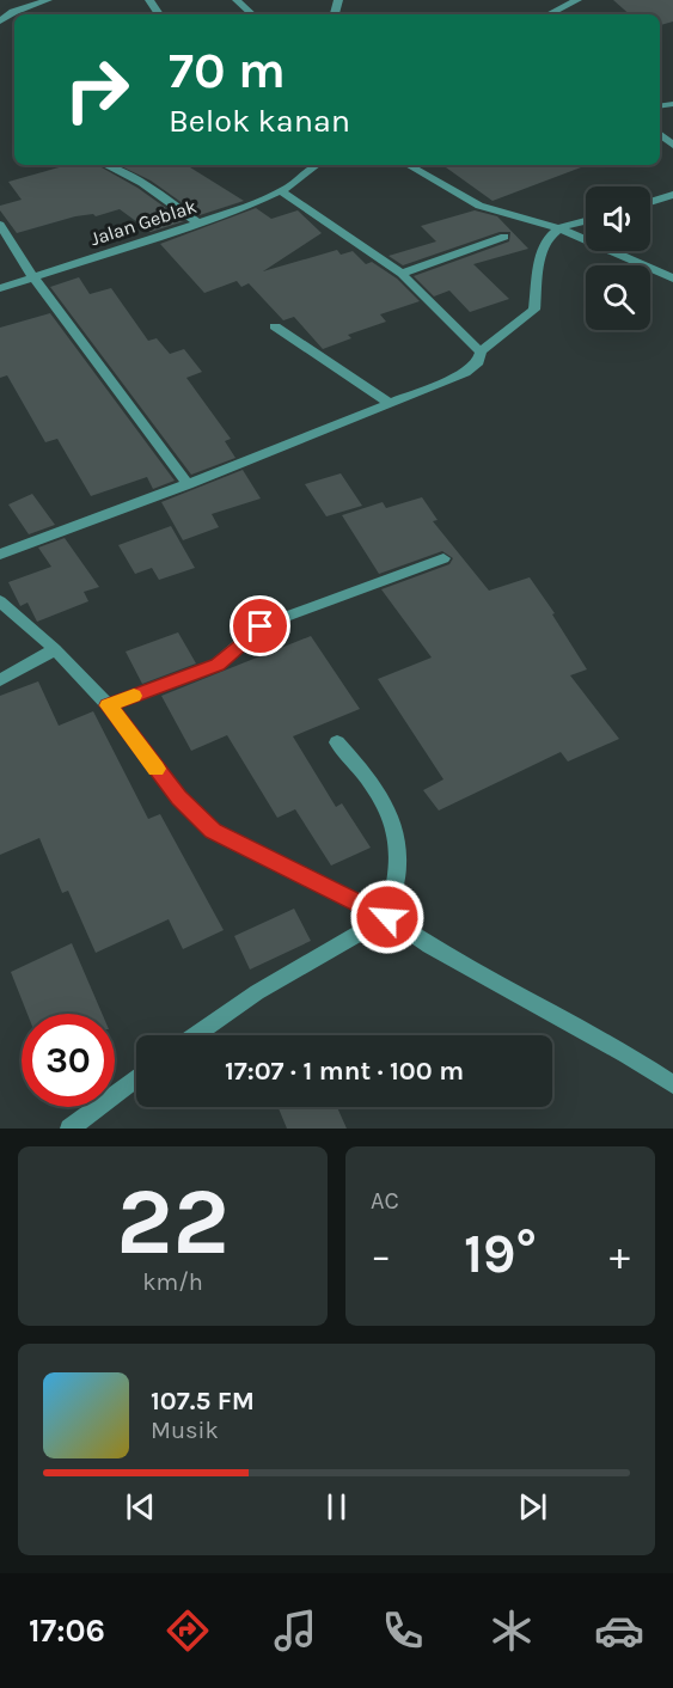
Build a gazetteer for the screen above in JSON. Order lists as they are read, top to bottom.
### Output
{
  "streets": {
    "street": ["Jalan Geblak"]
  },
  "page": {
    "turn": ["70 m", "Belok kanan"],
    "limit": "30",
    "trip": "17:07 · 1 mnt · 100 m",
    "tile": [
      ["22", "km/h"],
      "AC"
    ],
    "heat": ["−", "19°", "+"],
    "song": ["107.5 FM", "Musik"],
    "tabs": "17:06"
  }
}
